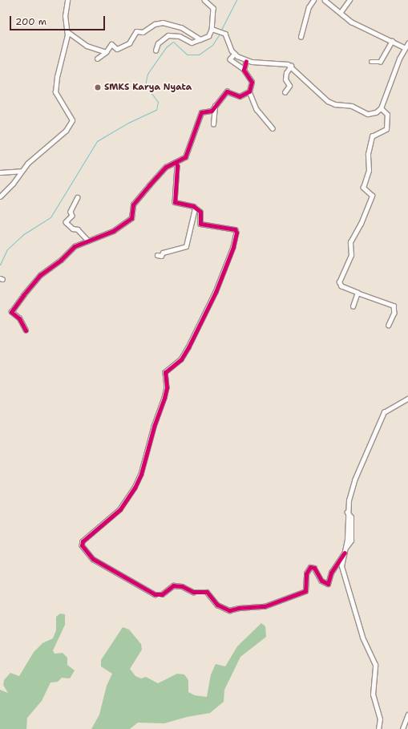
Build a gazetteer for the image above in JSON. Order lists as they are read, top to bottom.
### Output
{
  "places": ["SMKS Karya Nyata"],
  "scale_bar": "200 m"
}
